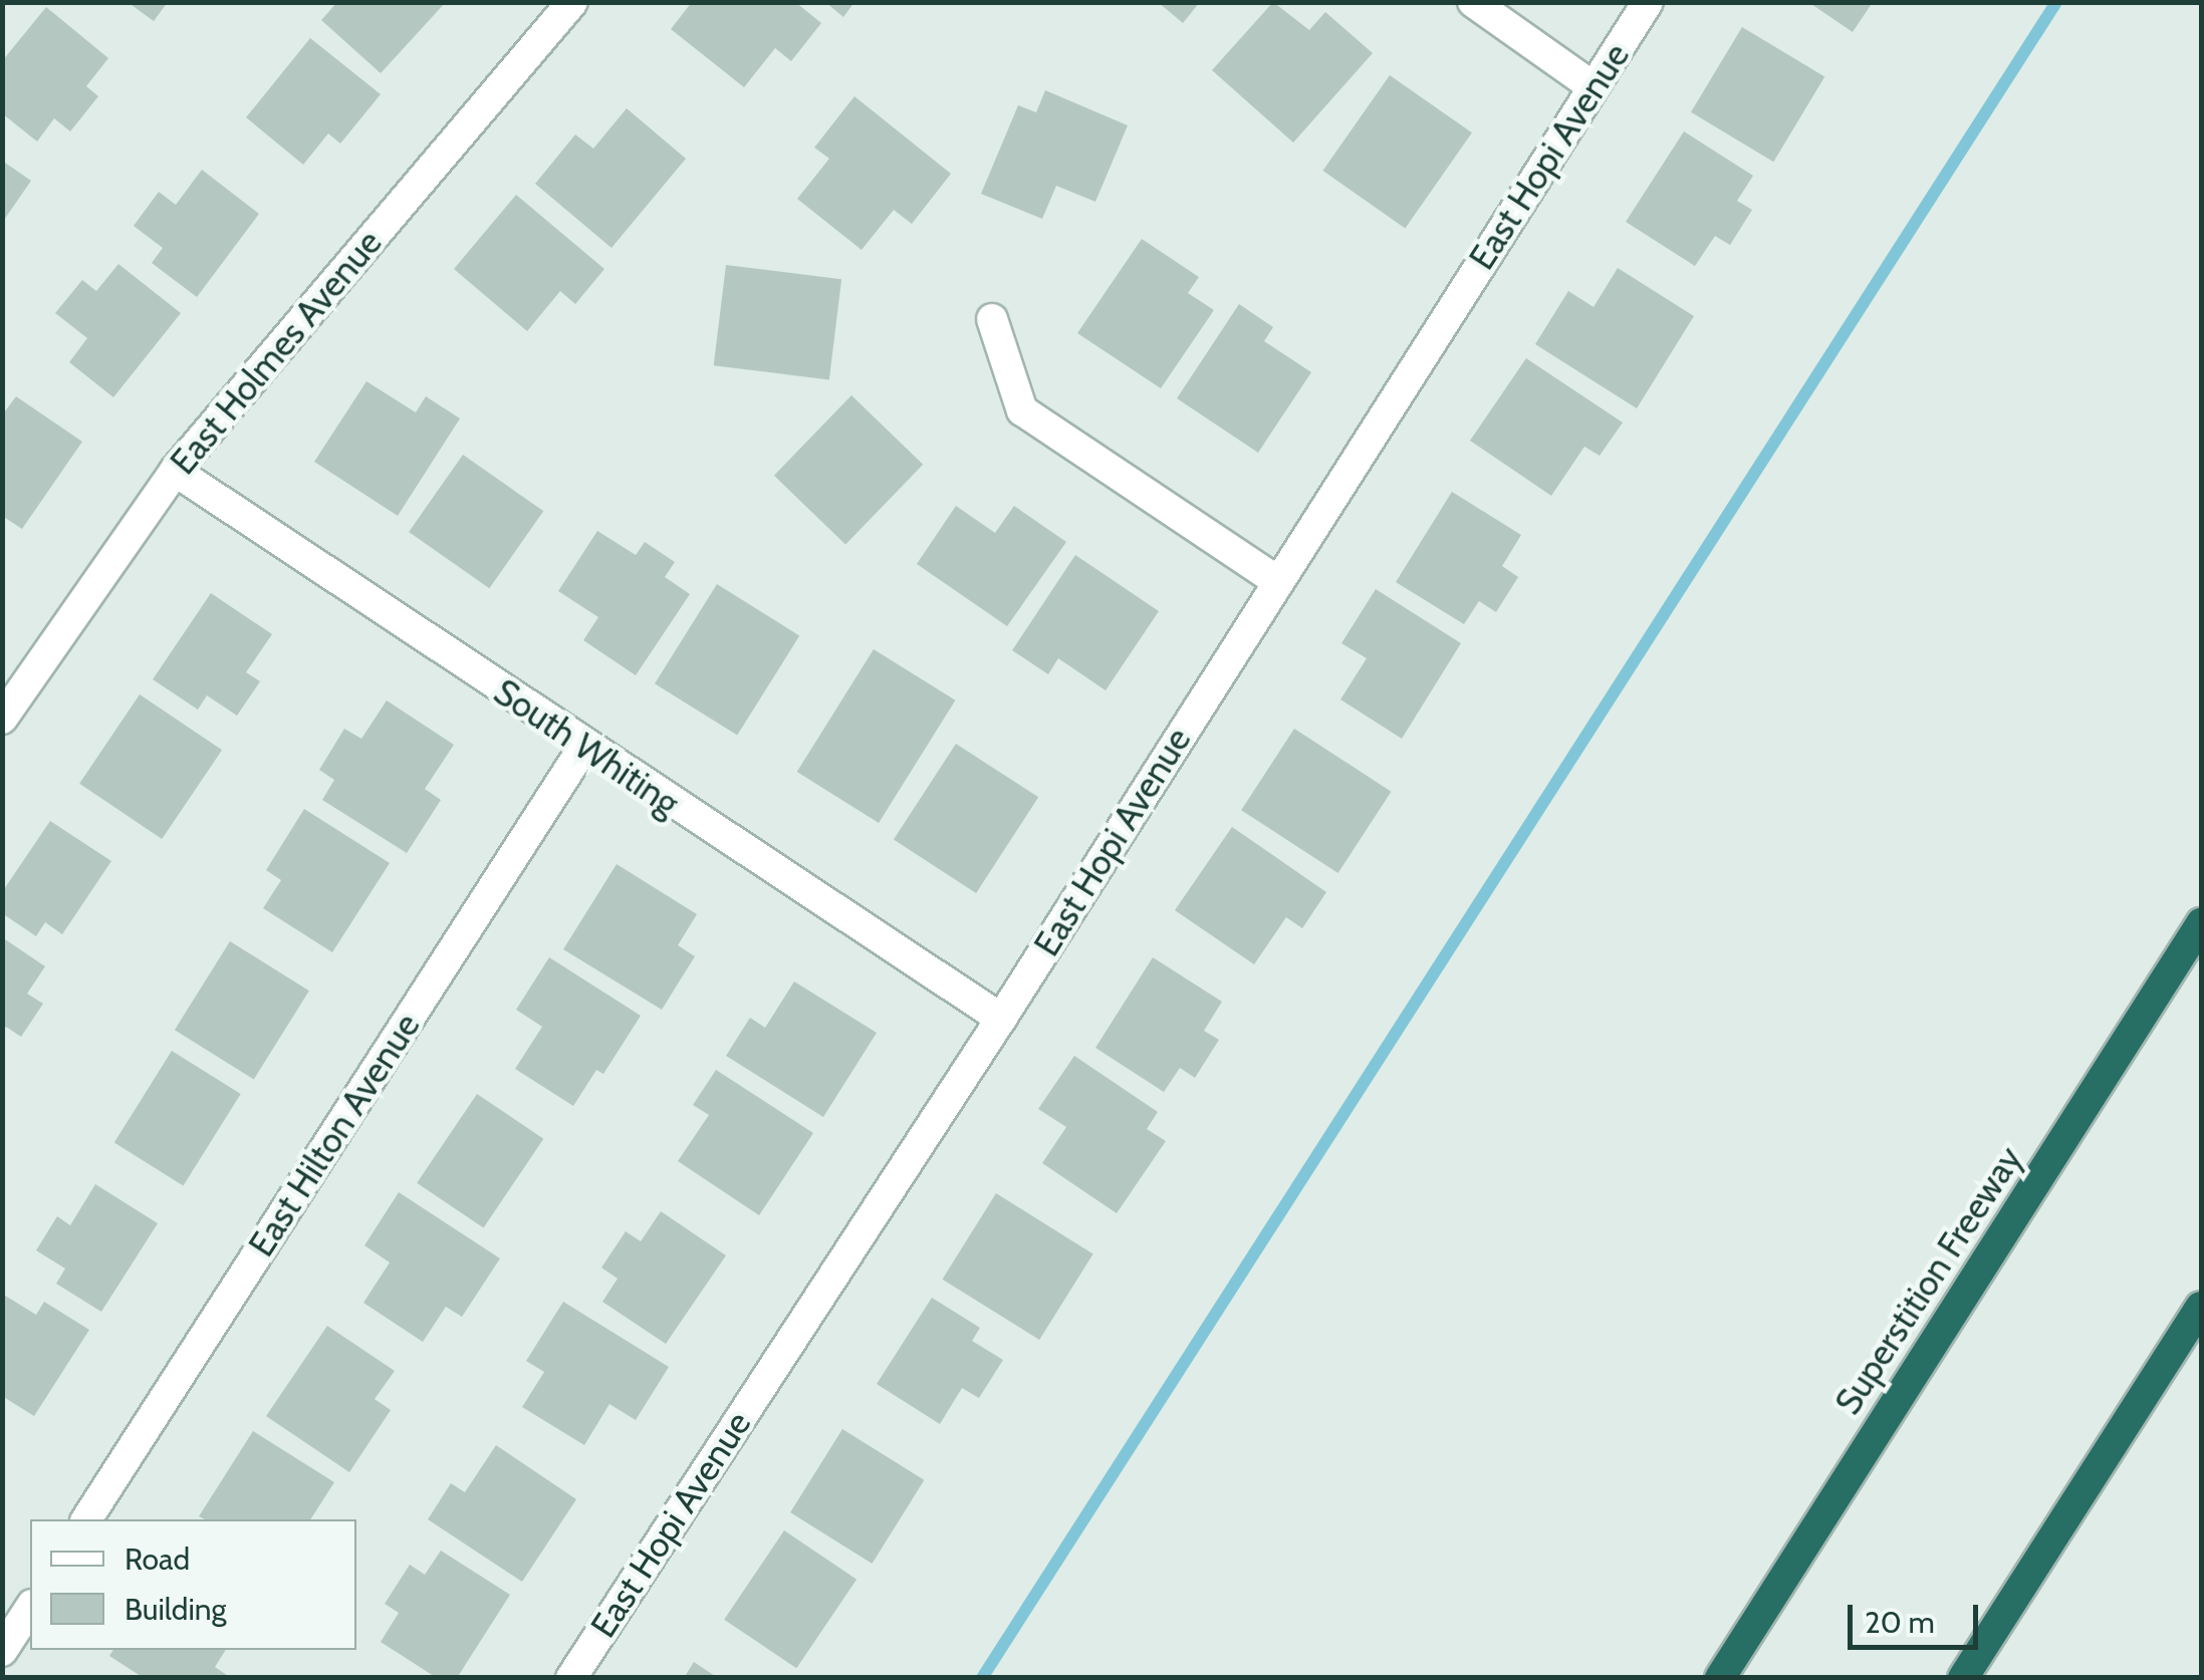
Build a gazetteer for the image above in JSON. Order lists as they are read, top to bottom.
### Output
{
  "streets": {
    "highway": ["Superstition Freeway"],
    "street": [
      "East Hopi Avenue",
      "East Holmes Avenue",
      "South Whiting",
      "East Hilton Avenue"
    ]
  },
  "crossings": [
    ["East Hopi Avenue", "South Whiting"],
    ["East Holmes Avenue", "South Whiting"],
    ["South Whiting", "East Hilton Avenue"]
  ],
  "legend": ["Road", "Building"],
  "scale_bar": "20 m"
}
